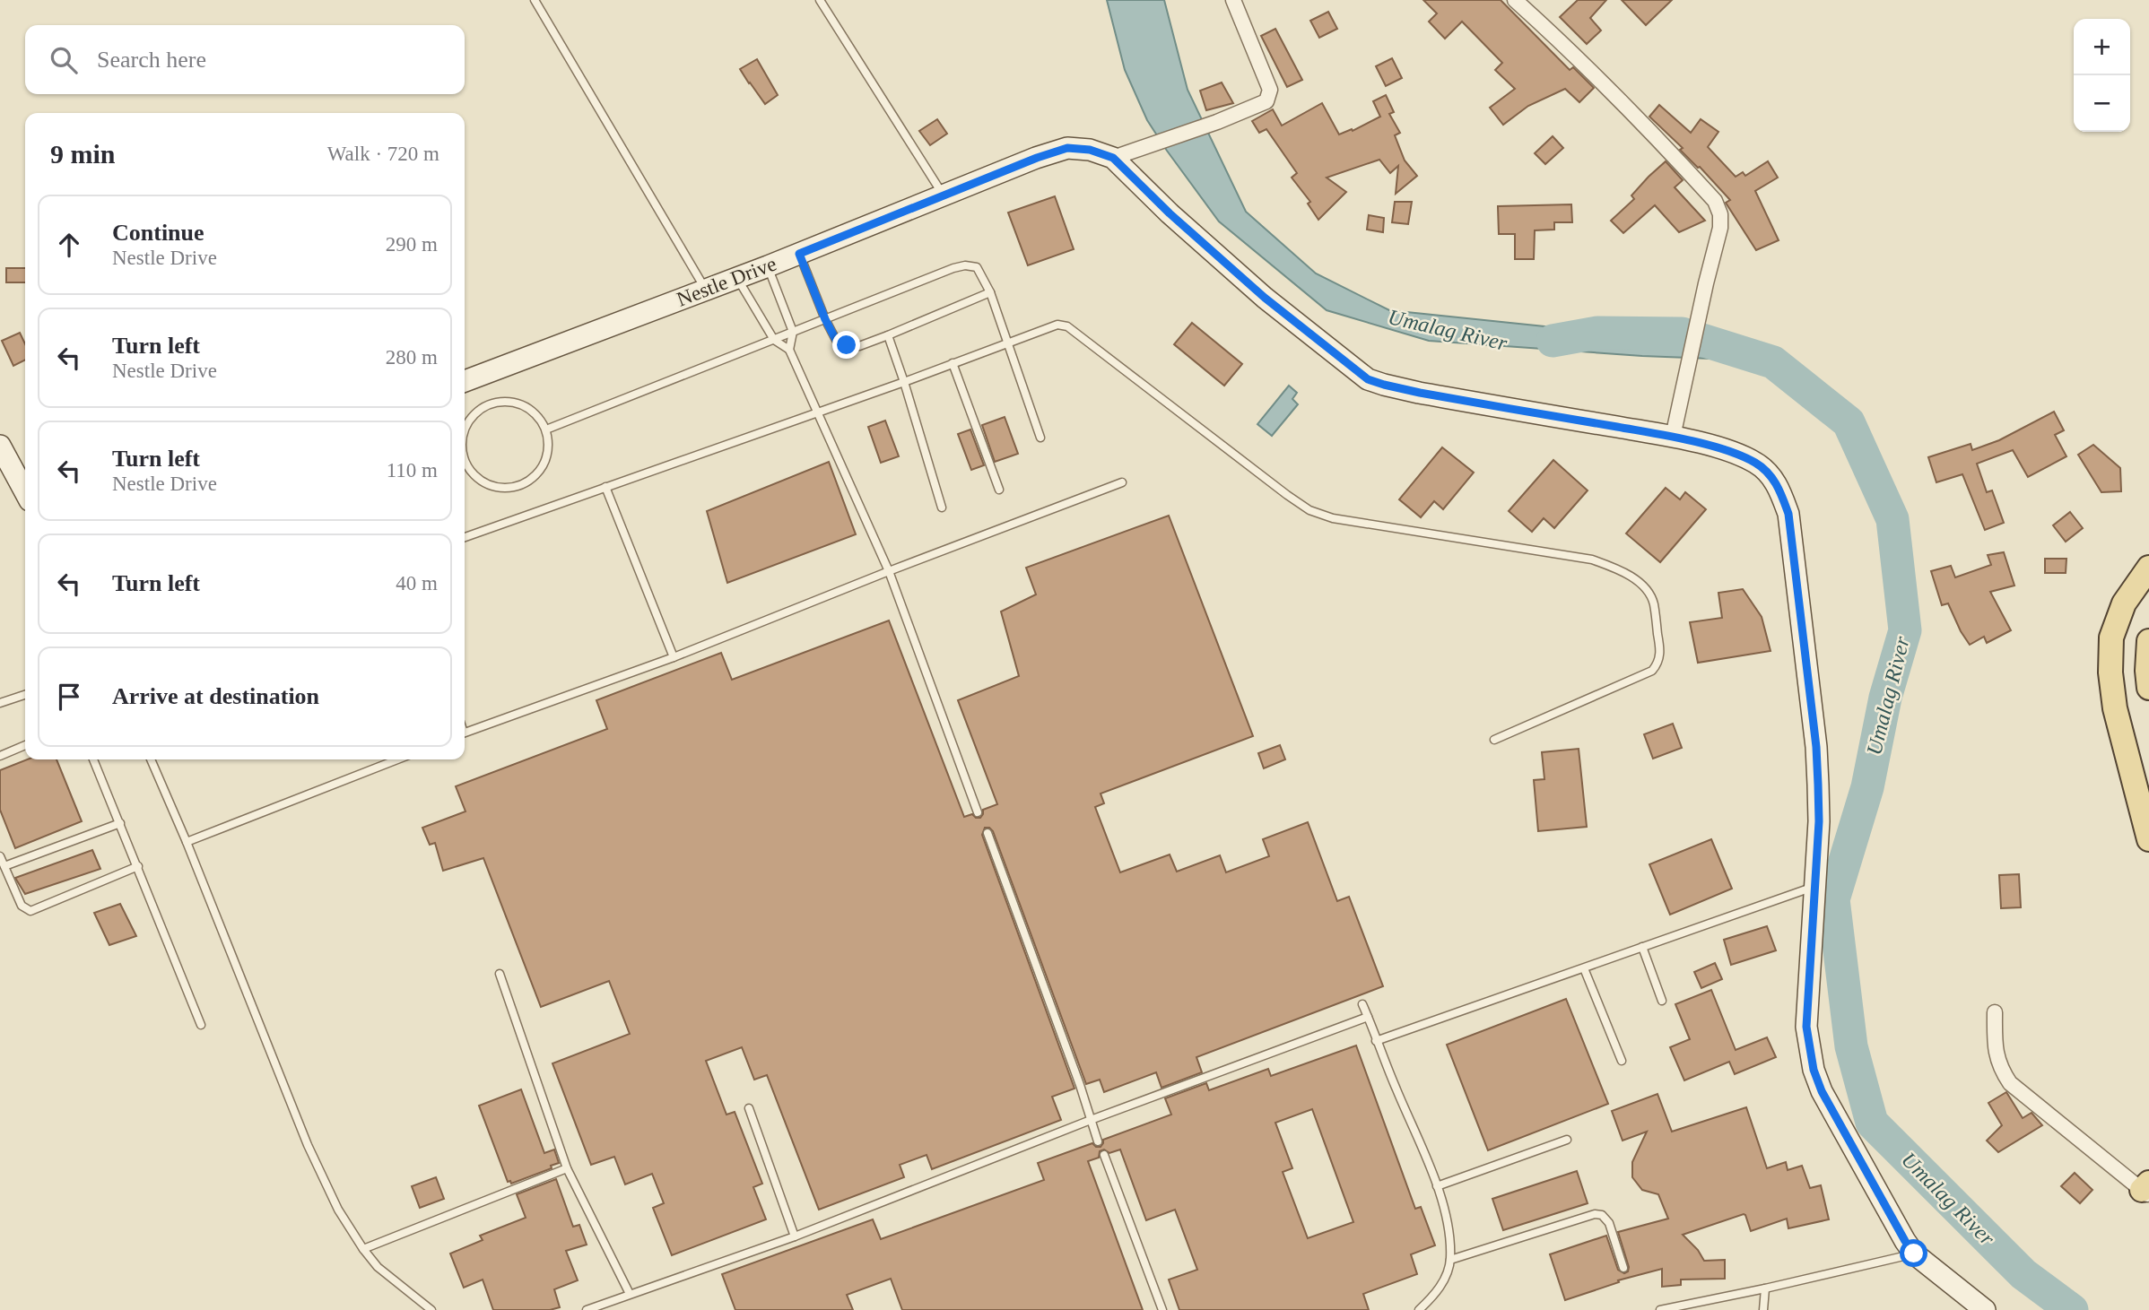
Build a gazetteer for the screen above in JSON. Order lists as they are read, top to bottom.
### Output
{
  "streets": {
    "street": ["Nestle Drive"]
  },
  "water": ["Umalag River"],
  "page": {
    "map_buttons": ["+", "−"],
    "search": "Search here",
    "heading": ["9 min", "Walk · 720 m"],
    "list": [
      ["Continue", "Nestle Drive", "290 m"],
      ["Turn left", "Nestle Drive", "280 m"],
      ["Turn left", "Nestle Drive", "110 m"],
      ["Turn left", "40 m"],
      "Arrive at destination"
    ]
  }
}
